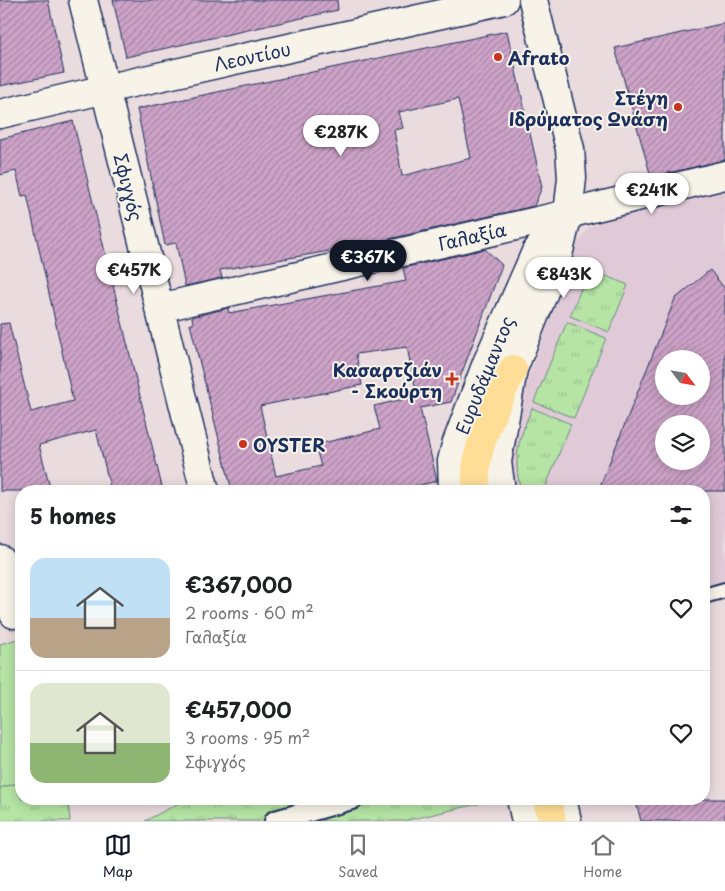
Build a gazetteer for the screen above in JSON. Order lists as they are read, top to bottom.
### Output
{
  "streets": {
    "street": [
      "Λεοντίου",
      "Σφιγγός",
      "Γαλαξία",
      "Ευρυδάμαντος"
    ]
  },
  "crossings": [
    ["Λεοντίου", "Σφιγγός"],
    ["Σφιγγός", "Γαλαξία"],
    ["Γαλαξία", "Ευρυδάμαντος"]
  ],
  "places": {
    "other": ["Afrato", "Στέγη Iδρύματος Ωνάση", "OYSTER"],
    "health": ["Κασαρτζιάν - Σκούρτη"]
  },
  "north": "bottom right",
  "page": {
    "price": [
      "€287K",
      "€241K",
      "€367K",
      "€457K",
      "€843K"
    ],
    "heading": "5 homes",
    "list": [
      {
        "name": "€367,000",
        "note": "2 rooms · 60 m² · Γαλαξία"
      },
      {
        "name": "€457,000",
        "note": "3 rooms · 95 m² · Σφιγγός"
      }
    ],
    "tabs": ["Map", "Saved", "Home"]
  }
}
